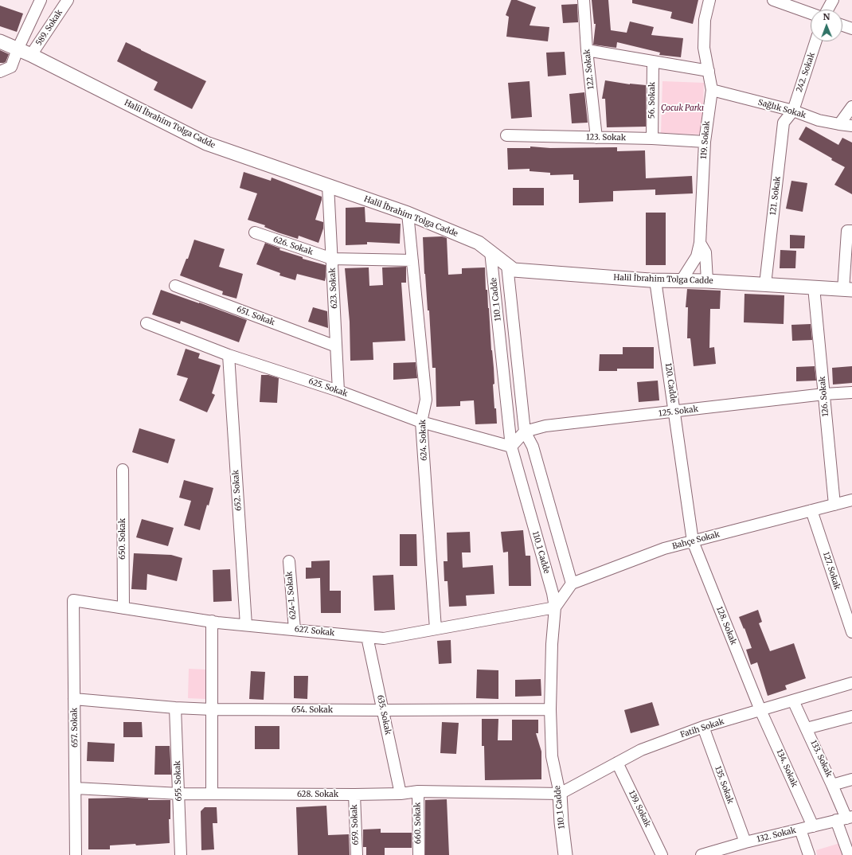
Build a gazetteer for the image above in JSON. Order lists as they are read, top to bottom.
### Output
{
  "streets": {
    "street": [
      "589. Sokak",
      "122. Sokak",
      "242. Sokak",
      "56. Sokak",
      "Sağlık Sokak",
      "Halil İbrahim Tolga Cadde",
      "123. Sokak",
      "119. Sokak",
      "121. Sokak",
      "626. Sokak",
      "623. Sokak",
      "110_1 Cadde",
      "651. Sokak",
      "120. Cadde",
      "625. Sokak",
      "126. Sokak",
      "125. Sokak",
      "624. Sokak",
      "652. Sokak",
      "650. Sokak",
      "Bahçe Sokak",
      "127. Sokak",
      "624-1. Sokak",
      "128. Sokak",
      "627. Sokak",
      "654. Sokak",
      "635. Sokak",
      "657. Sokak",
      "Fatih Sokak",
      "133. Sokak",
      "134. Sokak",
      "655. Sokak",
      "135. Sokak",
      "628. Sokak",
      "139. Sokak",
      "660. Sokak",
      "659. Sokak",
      "132. Sokak"
    ]
  },
  "crossings": [
    ["589. Sokak", "Halil İbrahim Tolga Cadde"],
    ["122. Sokak", "123. Sokak"],
    ["242. Sokak", "Sağlık Sokak"],
    ["242. Sokak", "121. Sokak"],
    ["56. Sokak", "123. Sokak"],
    ["Sağlık Sokak", "119. Sokak"],
    ["Sağlık Sokak", "121. Sokak"],
    ["Halil İbrahim Tolga Cadde", "121. Sokak"],
    ["Halil İbrahim Tolga Cadde", "623. Sokak"],
    ["Halil İbrahim Tolga Cadde", "110_1 Cadde"],
    ["Halil İbrahim Tolga Cadde", "120. Cadde"],
    ["Halil İbrahim Tolga Cadde", "126. Sokak"],
    ["Halil İbrahim Tolga Cadde", "624. Sokak"],
    ["123. Sokak", "119. Sokak"],
    ["626. Sokak", "623. Sokak"],
    ["626. Sokak", "624. Sokak"],
    ["623. Sokak", "651. Sokak"],
    ["623. Sokak", "625. Sokak"],
    ["110_1 Cadde", "625. Sokak"],
    ["110_1 Cadde", "125. Sokak"],
    ["110_1 Cadde", "Bahçe Sokak"],
    ["110_1 Cadde", "627. Sokak"],
    ["110_1 Cadde", "654. Sokak"],
    ["110_1 Cadde", "Fatih Sokak"],
    ["110_1 Cadde", "628. Sokak"],
    ["120. Cadde", "125. Sokak"],
    ["120. Cadde", "Bahçe Sokak"],
    ["120. Cadde", "128. Sokak"],
    ["625. Sokak", "624. Sokak"],
    ["625. Sokak", "652. Sokak"],
    ["126. Sokak", "125. Sokak"],
    ["126. Sokak", "Bahçe Sokak"],
    ["624. Sokak", "627. Sokak"],
    ["652. Sokak", "627. Sokak"],
    ["650. Sokak", "627. Sokak"],
    ["Bahçe Sokak", "127. Sokak"],
    ["Bahçe Sokak", "128. Sokak"],
    ["624-1. Sokak", "627. Sokak"],
    ["128. Sokak", "Fatih Sokak"],
    ["128. Sokak", "134. Sokak"],
    ["627. Sokak", "635. Sokak"],
    ["627. Sokak", "657. Sokak"],
    ["654. Sokak", "635. Sokak"],
    ["654. Sokak", "657. Sokak"],
    ["654. Sokak", "655. Sokak"],
    ["635. Sokak", "628. Sokak"],
    ["657. Sokak", "628. Sokak"],
    ["Fatih Sokak", "133. Sokak"],
    ["Fatih Sokak", "134. Sokak"],
    ["Fatih Sokak", "135. Sokak"],
    ["Fatih Sokak", "628. Sokak"],
    ["Fatih Sokak", "139. Sokak"],
    ["133. Sokak", "132. Sokak"],
    ["134. Sokak", "132. Sokak"],
    ["655. Sokak", "628. Sokak"],
    ["135. Sokak", "132. Sokak"],
    ["628. Sokak", "660. Sokak"],
    ["628. Sokak", "659. Sokak"]
  ],
  "parks": ["Çocuk Parkı"],
  "north": "top"
}
